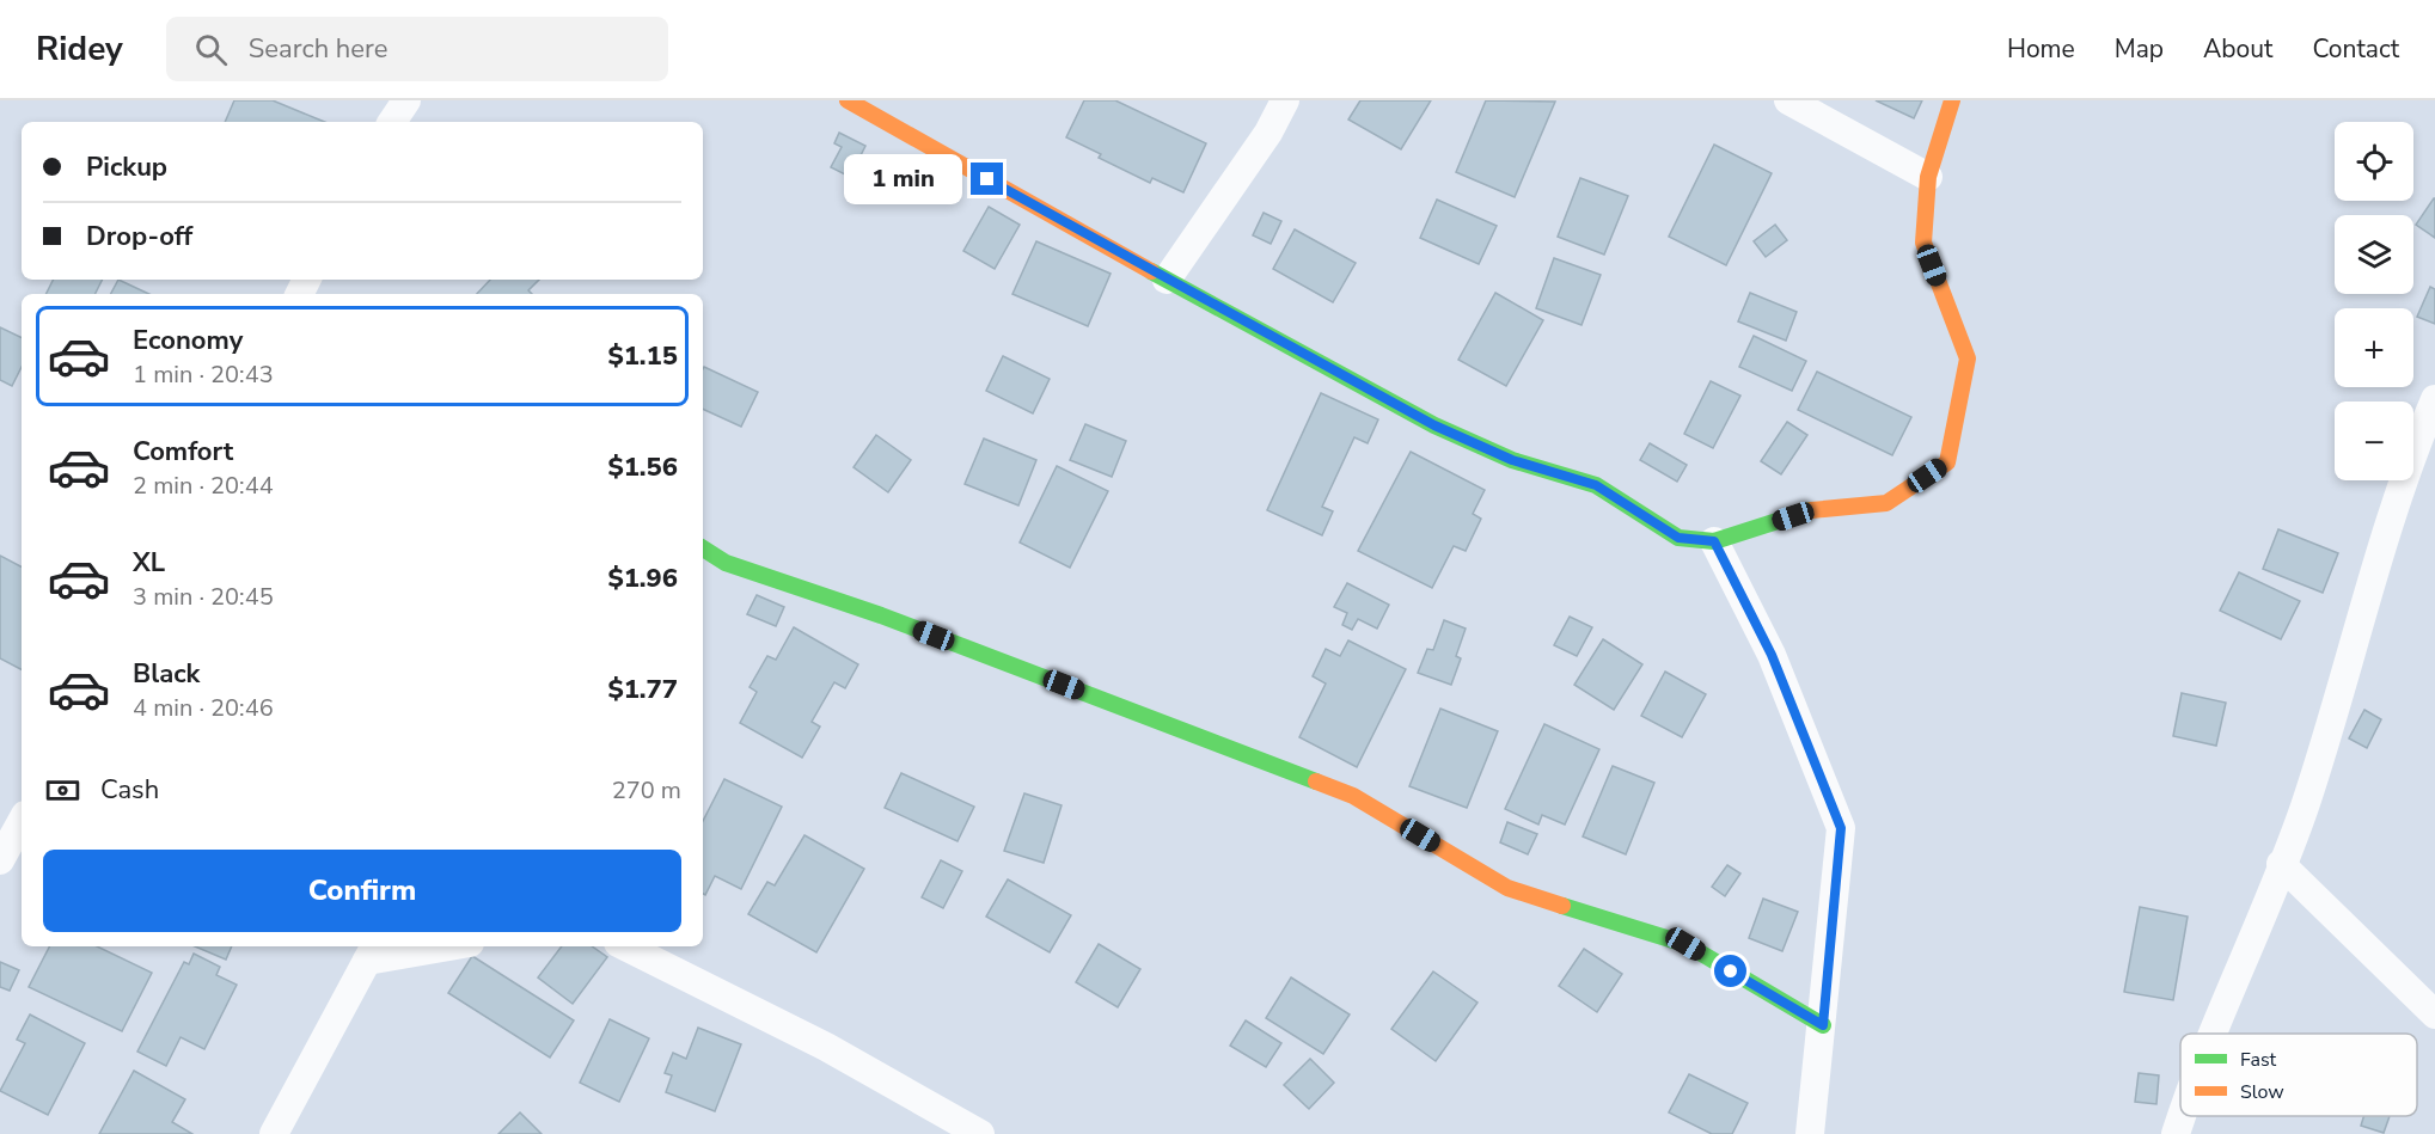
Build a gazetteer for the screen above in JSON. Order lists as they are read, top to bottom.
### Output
{
  "legend": ["Fast", "Slow"],
  "page": {
    "header": "Ridey",
    "search": "Search here",
    "nav": [
      "Home",
      "Map",
      "About",
      "Contact"
    ],
    "map_buttons": ["+", "−"],
    "banner": ["Pickup", "Drop-off"],
    "bubble": "1 min",
    "list": [
      {
        "name": "Economy",
        "note": "1 min · 20:43",
        "value": "$1.15"
      },
      {
        "name": "Comfort",
        "note": "2 min · 20:44",
        "value": "$1.56"
      },
      {
        "name": "XL",
        "note": "3 min · 20:45",
        "value": "$1.96"
      },
      {
        "name": "Black",
        "note": "4 min · 20:46",
        "value": "$1.77"
      }
    ],
    "pay": ["Cash", "270 m"],
    "buttons": "Confirm"
  }
}
